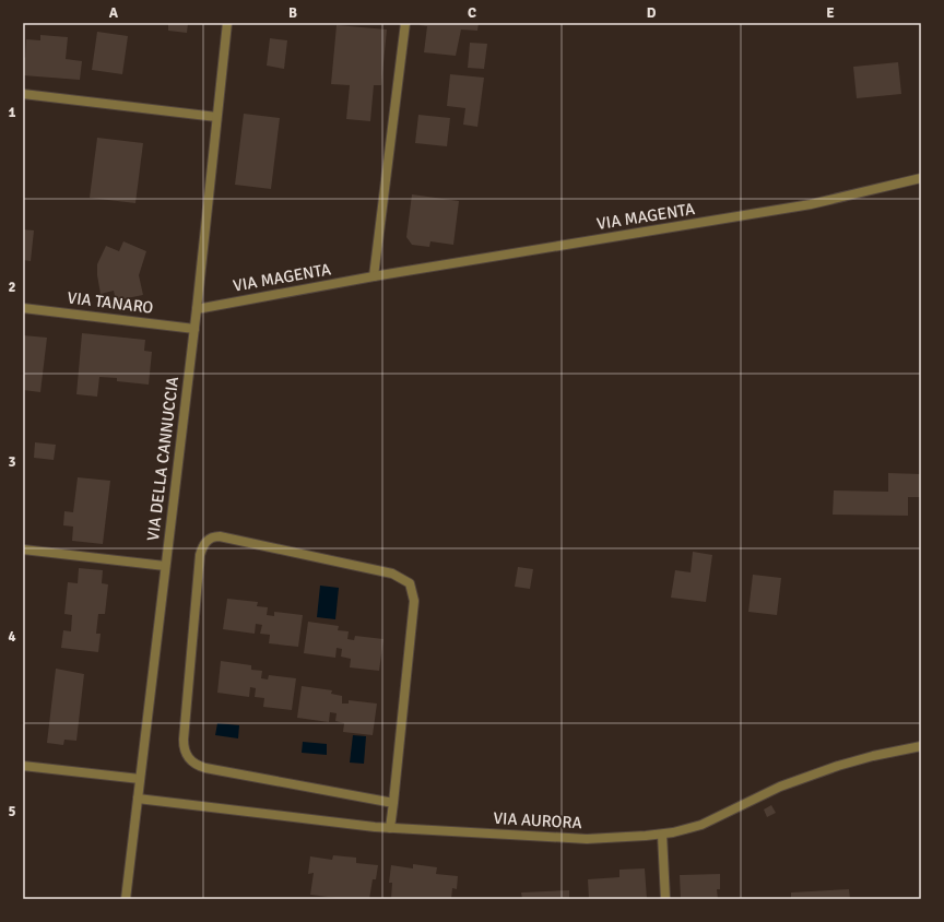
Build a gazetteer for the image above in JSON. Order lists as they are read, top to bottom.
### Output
{
  "streets": {
    "street": [
      "VIA MAGENTA",
      "VIA TANARO",
      "VIA DELLA CANNUCCIA",
      "VIA AURORA"
    ]
  },
  "crossings": [
    ["VIA MAGENTA", "VIA DELLA CANNUCCIA"],
    ["VIA TANARO", "VIA DELLA CANNUCCIA"],
    ["VIA DELLA CANNUCCIA", "VIA AURORA"]
  ],
  "grid": {
    "columns": [
      "A",
      "B",
      "C",
      "D",
      "E"
    ],
    "rows": [
      "1",
      "2",
      "3",
      "4",
      "5"
    ]
  }
}
